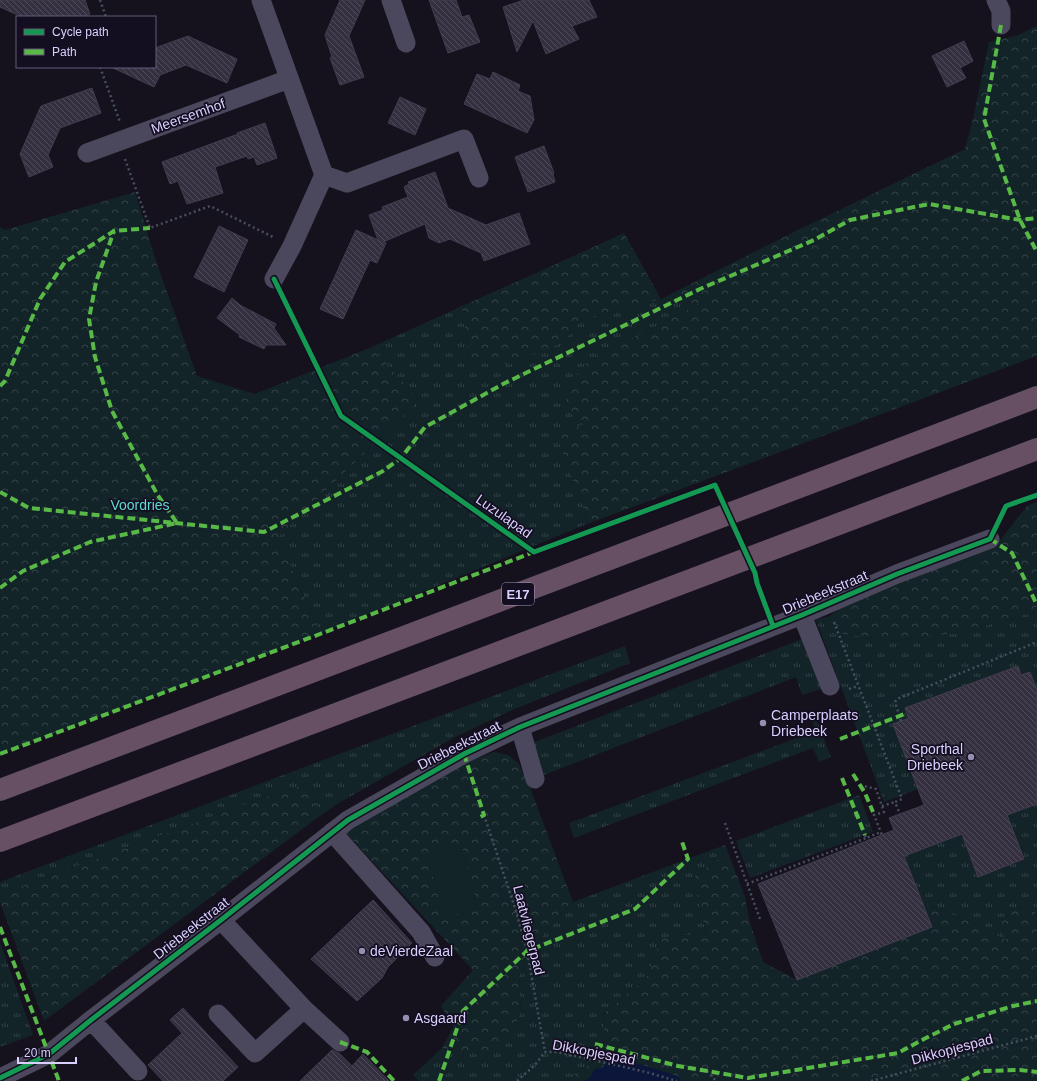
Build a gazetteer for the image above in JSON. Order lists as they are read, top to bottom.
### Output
{
  "streets": {
    "highway": ["E17"],
    "street": ["Meersemhof", "Driebeekstraat"],
    "path": ["Laatvliegerpad", "Dikkopjespad"],
    "cycle path": ["Luzulapad"]
  },
  "crossings": [
    ["Laatvliegerpad", "Dikkopjespad"]
  ],
  "parks": ["Voordries"],
  "places": [
    "Camperplaats Driebeek",
    "Sporthal Driebeek",
    "deVierdeZaal",
    "Asgaard"
  ],
  "legend": ["Cycle path", "Path"],
  "scale_bar": "20 m"
}
